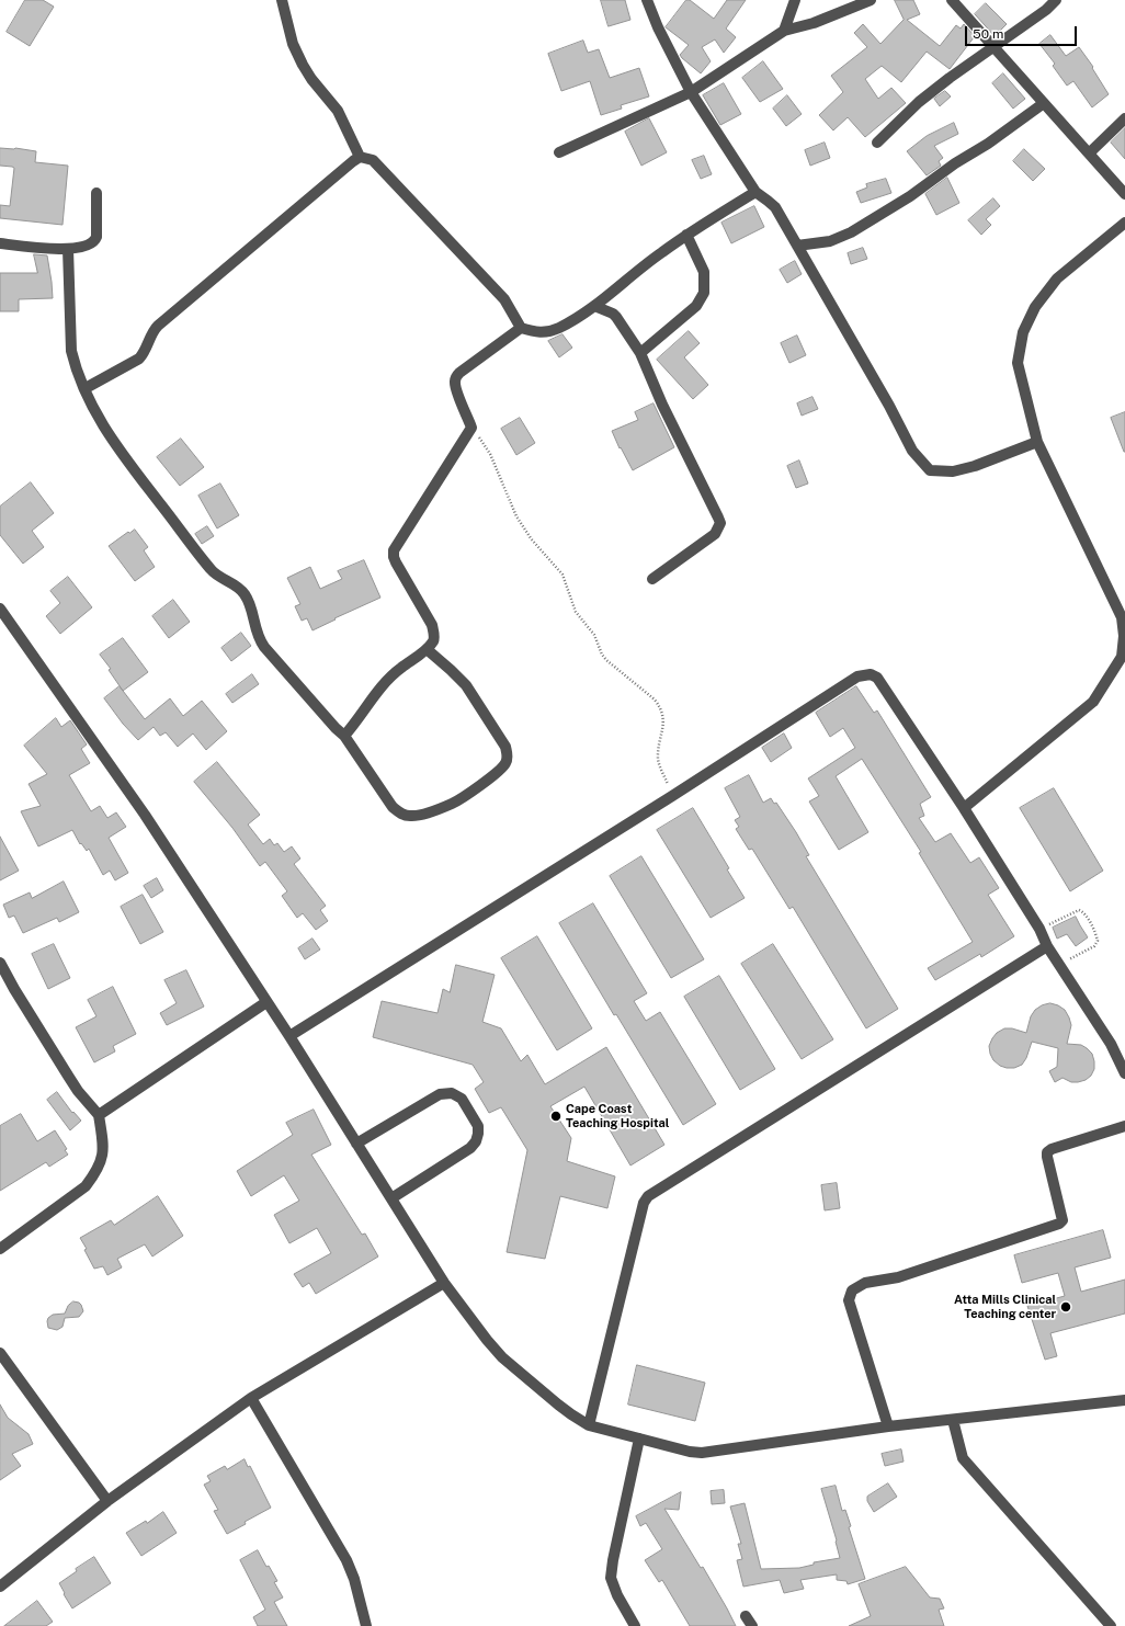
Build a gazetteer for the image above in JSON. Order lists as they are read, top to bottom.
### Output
{
  "places": ["Cape Coast Teaching Hospital", "Atta Mills Clinical Teaching center"],
  "scale_bar": "50 m"
}
